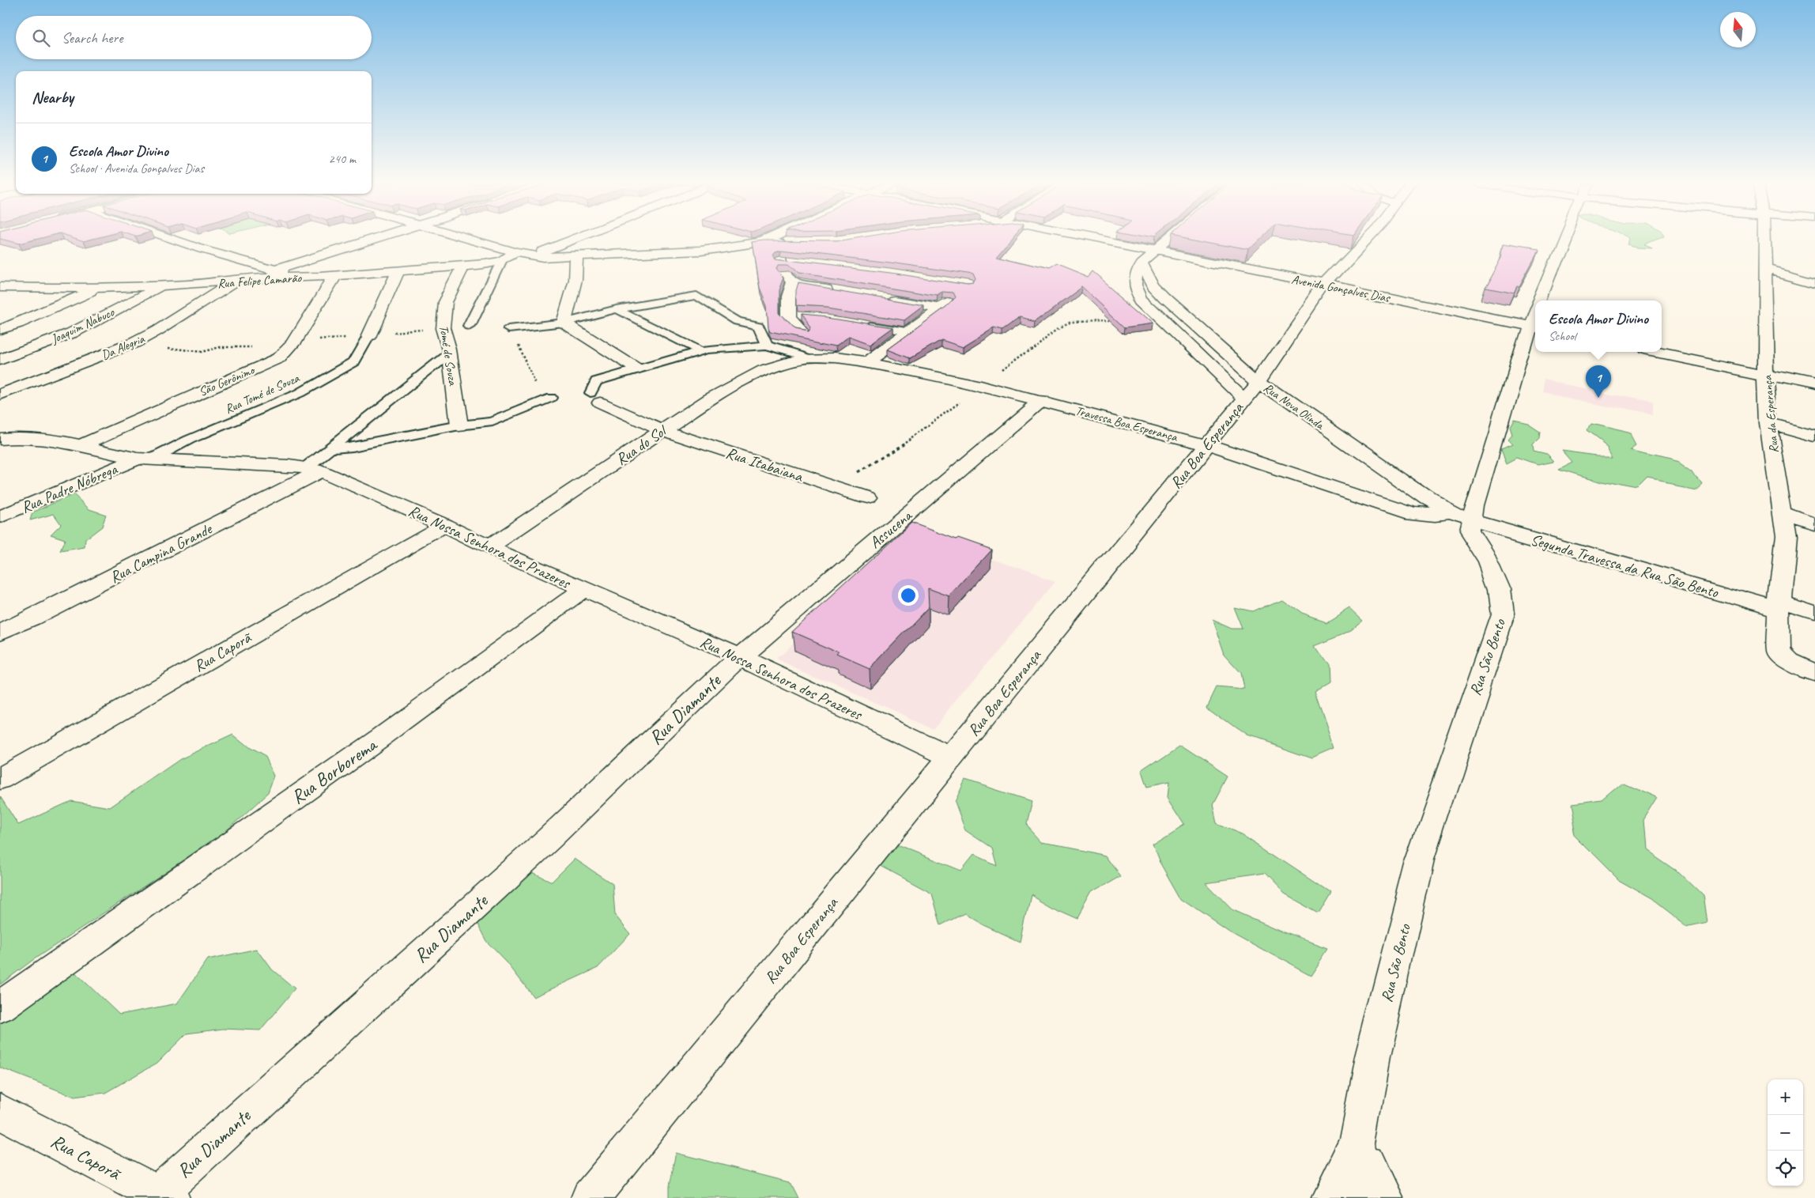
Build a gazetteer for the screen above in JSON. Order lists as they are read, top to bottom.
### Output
{
  "streets": {
    "street": [
      "Rua Felipe Camarão",
      "Avenida Gonçalves Dias",
      "Joaquim Nabuco",
      "Da Alegria",
      "Tomé de Souza",
      "São Gerônimo",
      "Rua Nova Olinda",
      "Rua da Esperança",
      "Travessa Boa Esperança",
      "Rua do Sol",
      "Rua Boa Esperança",
      "Rua Itabaiana",
      "Rua Padre Nóbrega",
      "Assucena",
      "Rua Nossa Senhora dos Prazeres",
      "Rua Campina Grande",
      "Segunda Travessa da Rua São Bento",
      "Rua Caporã",
      "Rua São Bento",
      "Rua Diamante",
      "Rua Borborema"
    ],
    "lane": ["Rua Tomé de Souza"]
  },
  "crossings": [
    ["Rua Felipe Camarão", "Joaquim Nabuco"],
    ["Rua Felipe Camarão", "Da Alegria"],
    ["Rua Felipe Camarão", "Tomé de Souza"],
    ["Rua Felipe Camarão", "São Gerônimo"],
    ["Avenida Gonçalves Dias", "Rua Nova Olinda"],
    ["Avenida Gonçalves Dias", "Rua Boa Esperança"],
    ["Avenida Gonçalves Dias", "Rua São Bento"],
    ["São Gerônimo", "Rua Nossa Senhora dos Prazeres"],
    ["Rua Tomé de Souza", "Rua Padre Nóbrega"],
    ["Rua Tomé de Souza", "Rua Nossa Senhora dos Prazeres"],
    ["Rua Nova Olinda", "Travessa Boa Esperança"],
    ["Rua Nova Olinda", "Rua Boa Esperança"],
    ["Rua Nova Olinda", "Segunda Travessa da Rua São Bento"],
    ["Rua Nova Olinda", "Rua São Bento"],
    ["Rua da Esperança", "Segunda Travessa da Rua São Bento"],
    ["Travessa Boa Esperança", "Rua do Sol"],
    ["Travessa Boa Esperança", "Rua Boa Esperança"],
    ["Travessa Boa Esperança", "Assucena"],
    ["Rua do Sol", "Rua Itabaiana"],
    ["Rua do Sol", "Rua Nossa Senhora dos Prazeres"],
    ["Rua Boa Esperança", "Rua Nossa Senhora dos Prazeres"],
    ["Rua Padre Nóbrega", "Rua Nossa Senhora dos Prazeres"],
    ["Assucena", "Rua Nossa Senhora dos Prazeres"],
    ["Assucena", "Rua Diamante"],
    ["Rua Nossa Senhora dos Prazeres", "Rua Campina Grande"],
    ["Rua Nossa Senhora dos Prazeres", "Rua Caporã"],
    ["Rua Nossa Senhora dos Prazeres", "Rua Diamante"],
    ["Rua Nossa Senhora dos Prazeres", "Rua Borborema"],
    ["Segunda Travessa da Rua São Bento", "Rua São Bento"],
    ["Rua Caporã", "Rua Diamante"]
  ],
  "north": "top",
  "page": {
    "search": "Search here",
    "heading": "Nearby",
    "list": [
      {
        "mark": "1",
        "name": "Escola Amor Divino",
        "note": "School · Avenida Gonçalves Dias",
        "value": "240 m"
      }
    ],
    "popup": ["Escola Amor Divino", "School"],
    "pins": "1",
    "map_buttons": ["+", "−"]
  }
}
